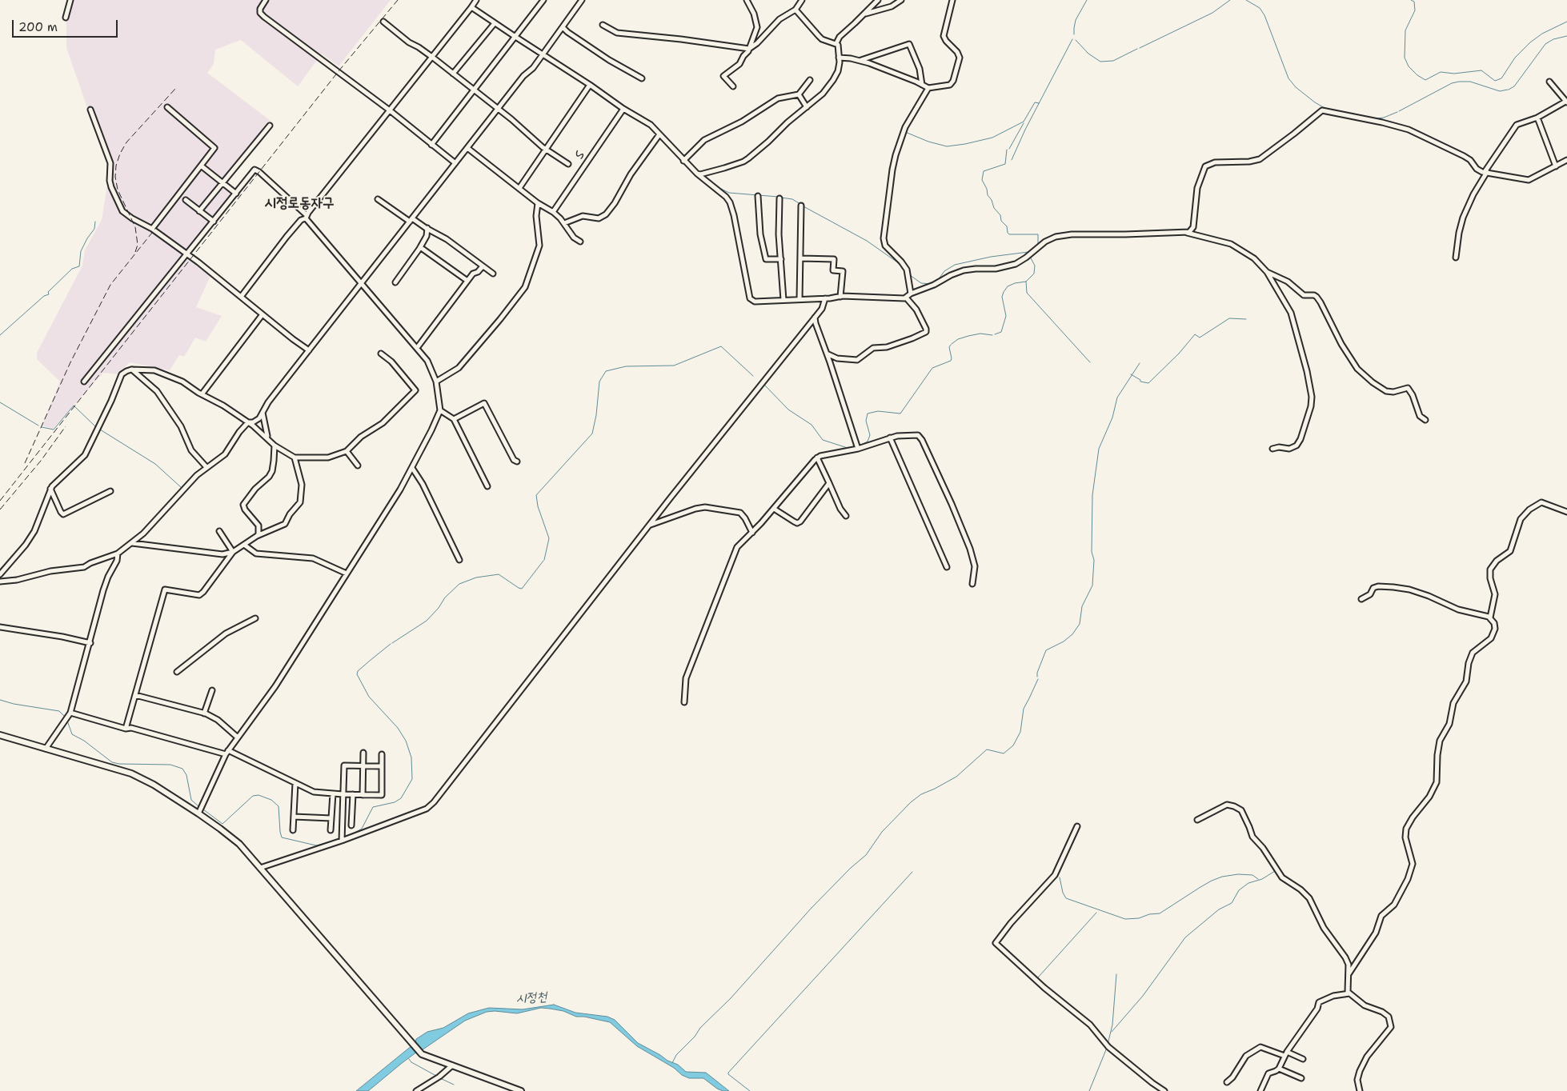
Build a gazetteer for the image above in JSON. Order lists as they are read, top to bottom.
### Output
{
  "streets": {
    "street": ["S"]
  },
  "districts": ["시정로동자구"],
  "water": ["시정천"],
  "scale_bar": "200 m"
}
